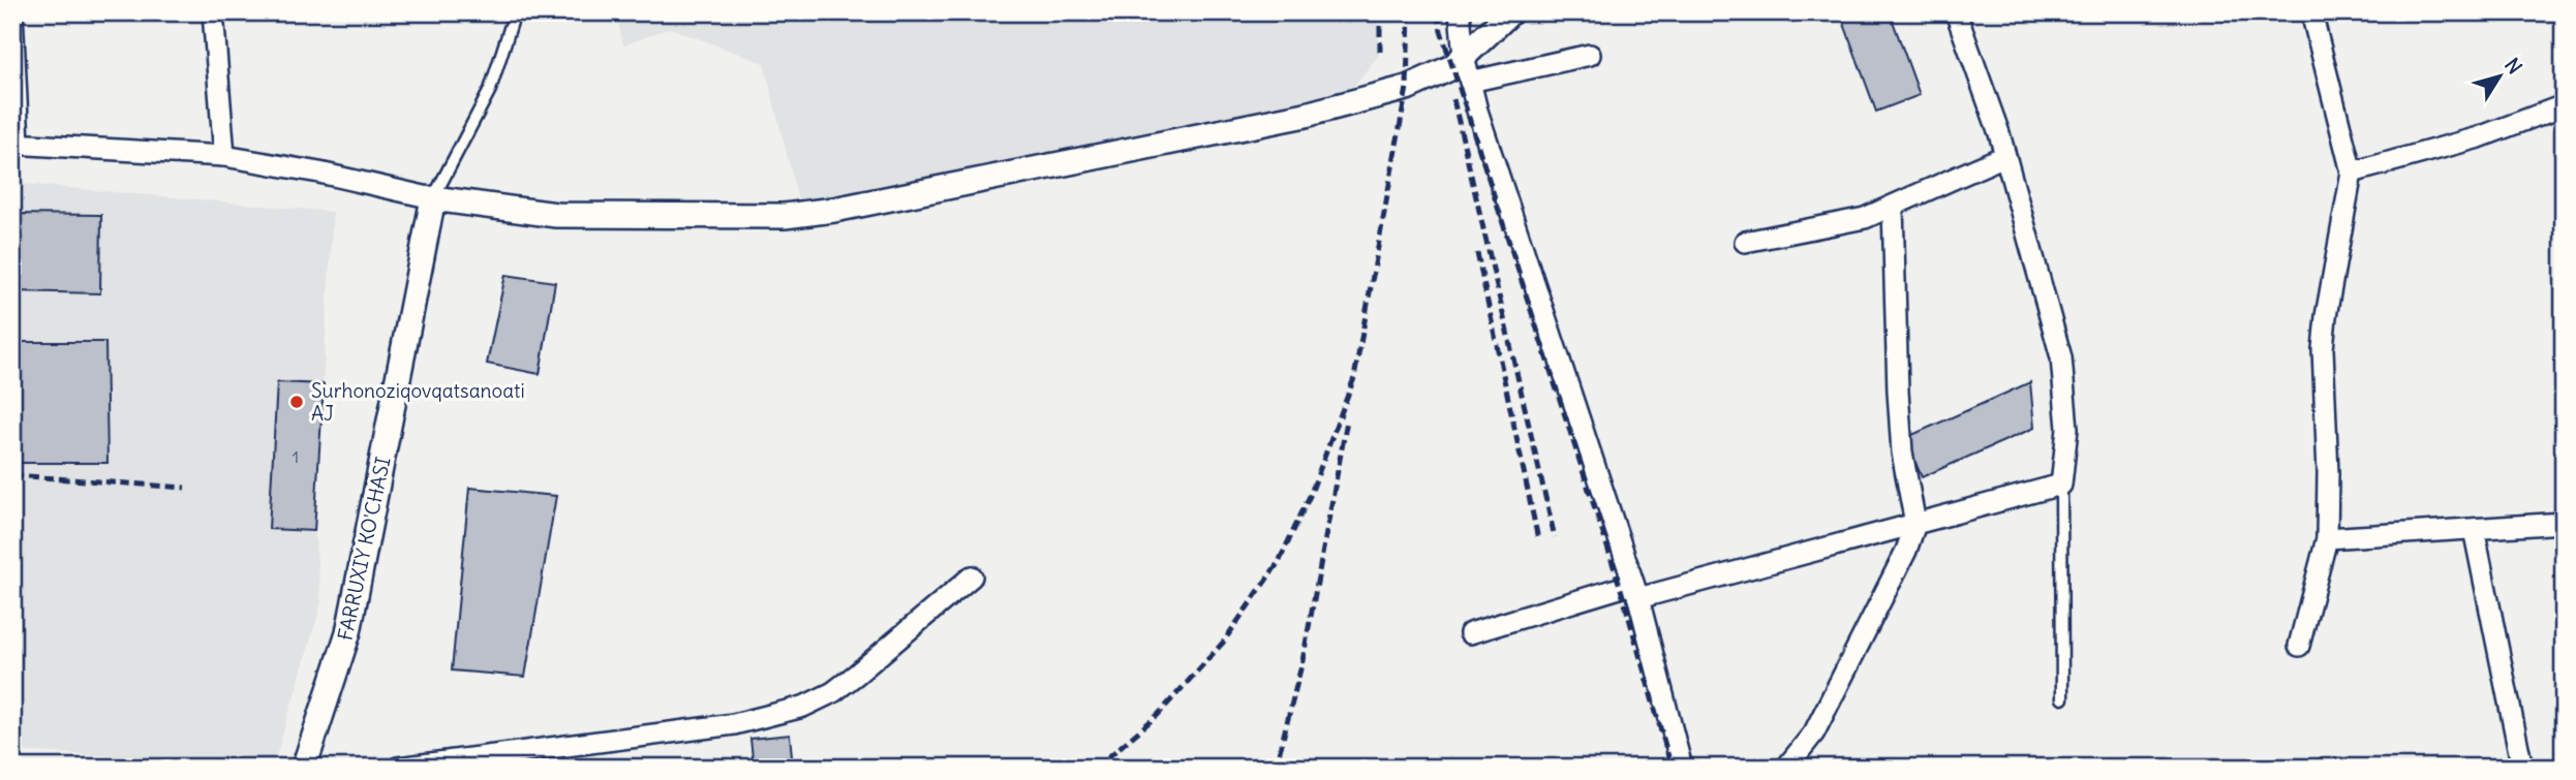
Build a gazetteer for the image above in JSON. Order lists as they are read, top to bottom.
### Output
{
  "streets": {
    "street": ["FARRUXIY KO'CHASI"]
  },
  "places": ["Surhonoziqovqatsanoati AJ"],
  "house_numbers": ["1"],
  "north": "top right"
}
